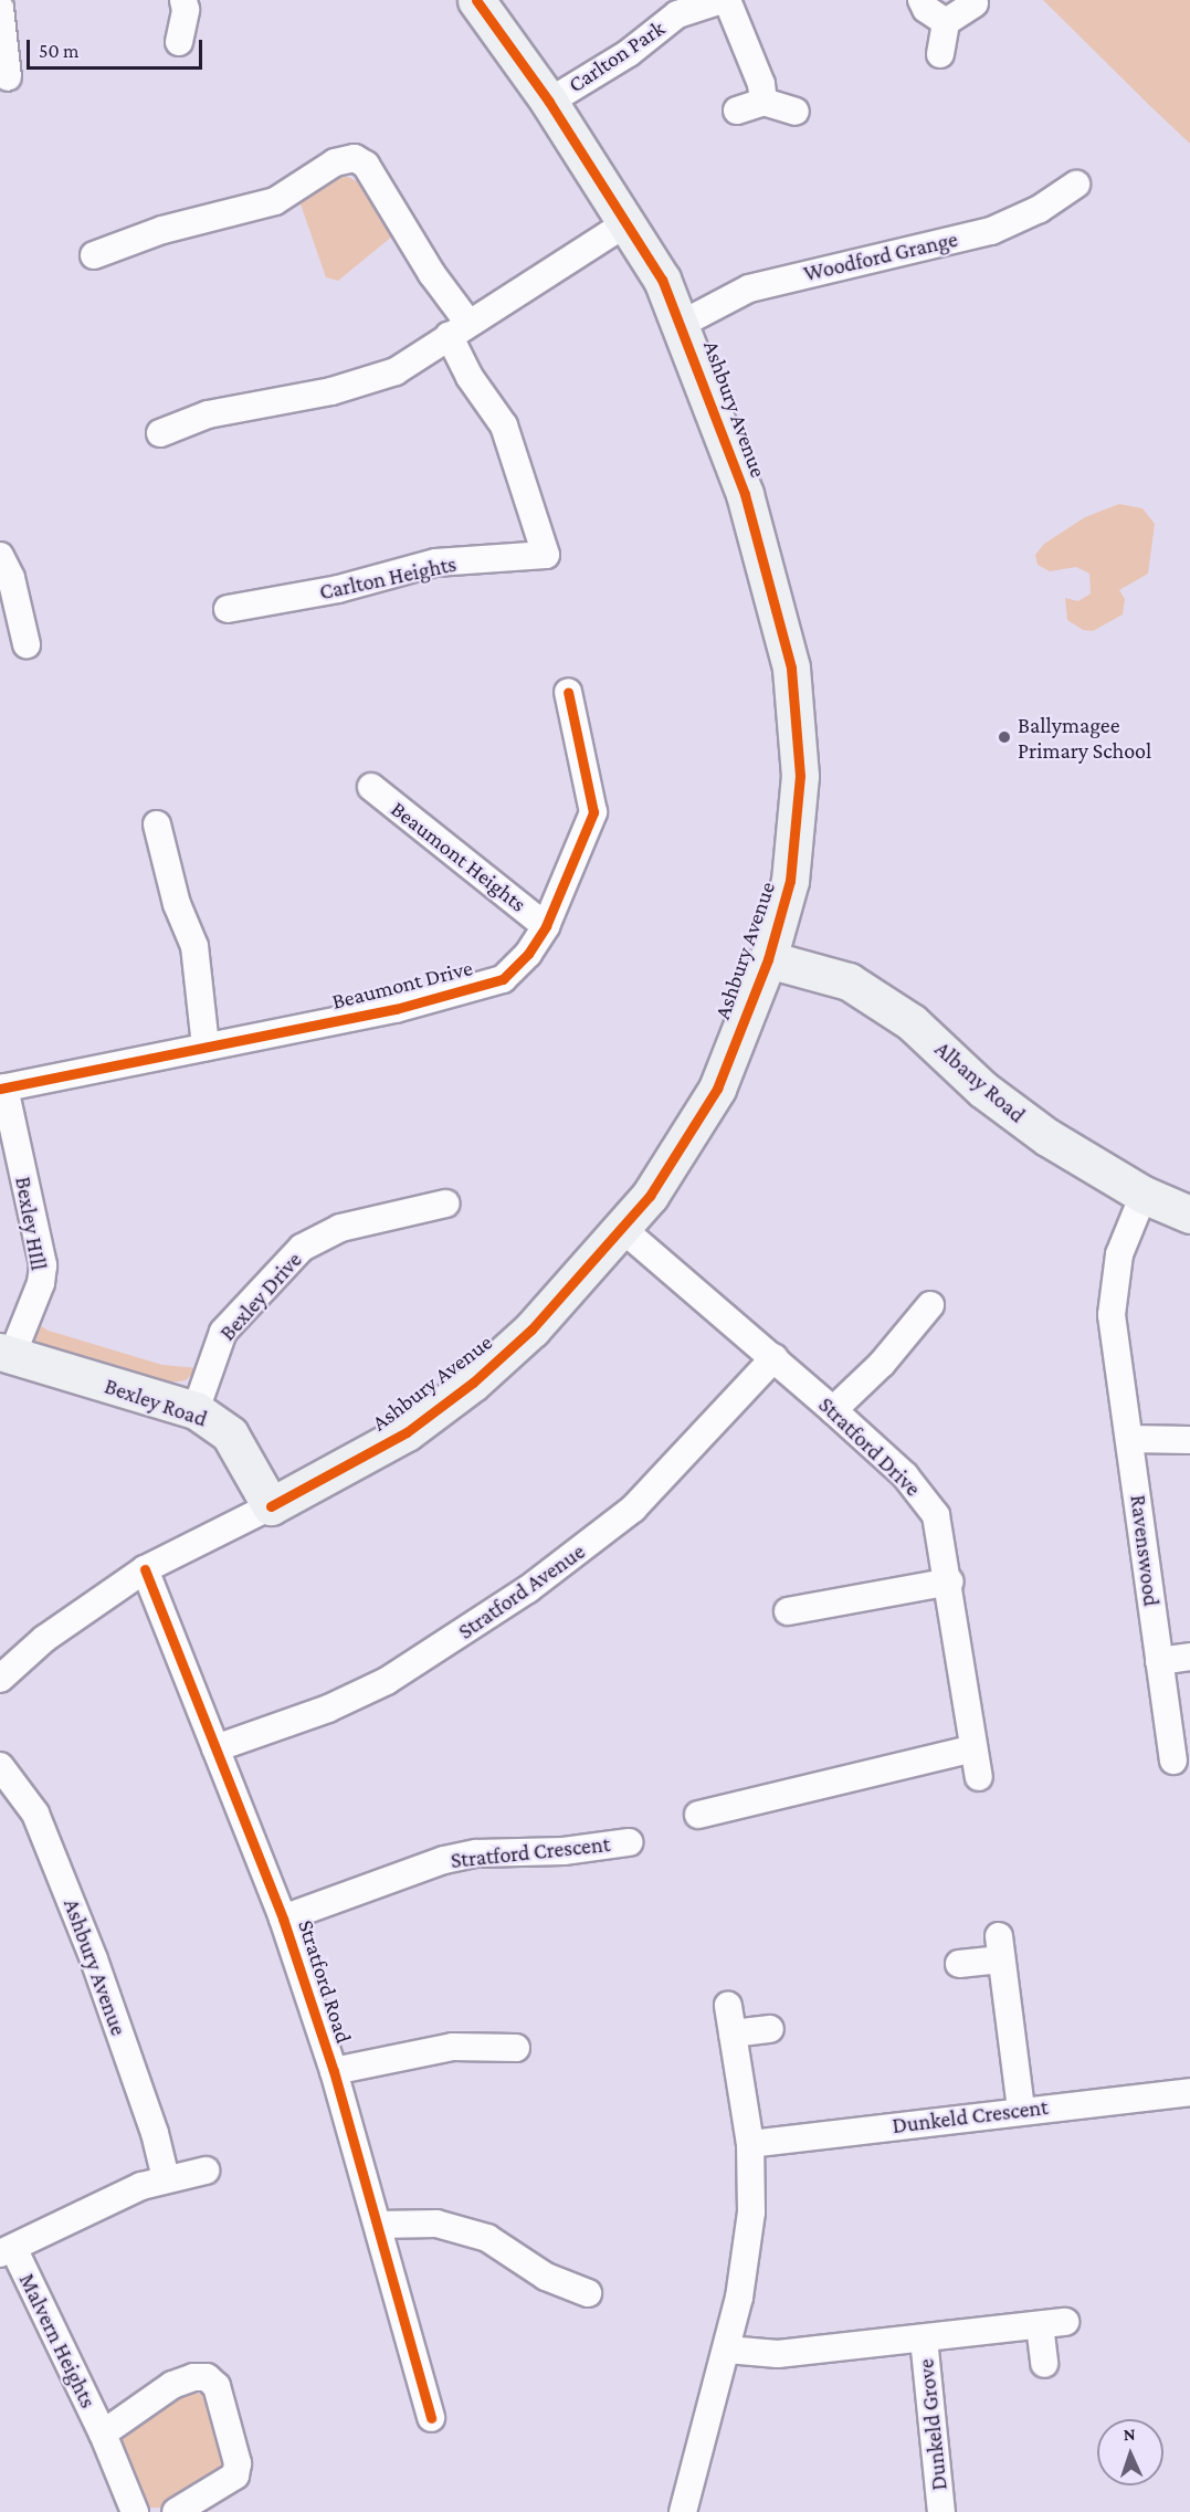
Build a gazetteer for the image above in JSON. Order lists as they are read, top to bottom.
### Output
{
  "streets": {
    "street": [
      "Carlton Park",
      "Woodford Grange",
      "Ashbury Avenue",
      "Carlton Heights",
      "Beaumont Heights",
      "Beaumont Drive",
      "Albany Road",
      "Bexley HIll",
      "Bexley Drive",
      "Bexley Road",
      "Stratford Drive",
      "Ravenswood",
      "Stratford Avenue",
      "Stratford Crescent",
      "Stratford Road",
      "Dunkeld Crescent",
      "Malvern Heights",
      "Dunkeld Grove"
    ]
  },
  "crossings": [
    ["Carlton Park", "Ashbury Avenue"],
    ["Woodford Grange", "Ashbury Avenue"],
    ["Ashbury Avenue", "Albany Road"],
    ["Ashbury Avenue", "Bexley Road"],
    ["Ashbury Avenue", "Stratford Drive"],
    ["Ashbury Avenue", "Stratford Road"],
    ["Beaumont Heights", "Beaumont Drive"],
    ["Beaumont Drive", "Bexley HIll"],
    ["Albany Road", "Ravenswood"],
    ["Bexley HIll", "Bexley Road"],
    ["Bexley Drive", "Bexley Road"],
    ["Stratford Drive", "Stratford Avenue"],
    ["Stratford Avenue", "Stratford Road"],
    ["Stratford Crescent", "Stratford Road"]
  ],
  "places": ["Ballymagee Primary School"],
  "scale_bar": "50 m",
  "north": "top"
}
